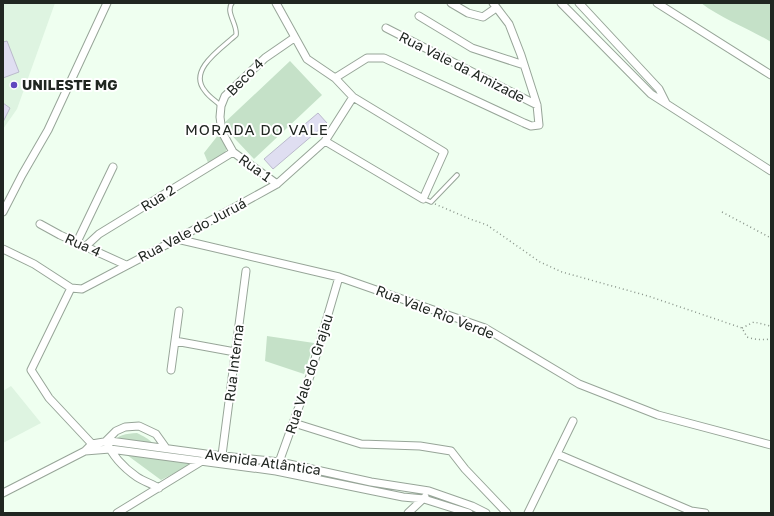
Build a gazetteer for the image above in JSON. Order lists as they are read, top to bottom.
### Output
{
  "streets": {
    "street": [
      "Rua Vale da Amizade",
      "Beco 4",
      "Rua 1",
      "Rua 2",
      "Rua Vale do Juruá",
      "Rua 4",
      "Rua Vale Rio Verde",
      "Rua Interna",
      "Rua Vale do Grajau",
      "Avenida Atlântica"
    ]
  },
  "crossings": [
    ["Beco 4", "Rua 1"],
    ["Beco 4", "Rua 2"],
    ["Beco 4", "Rua Vale do Juruá"],
    ["Rua 1", "Rua 2"],
    ["Rua 1", "Rua Vale do Juruá"],
    ["Rua 2", "Rua Vale do Juruá"],
    ["Rua 2", "Rua 4"],
    ["Rua Vale do Juruá", "Rua 4"],
    ["Rua Vale do Juruá", "Rua Vale Rio Verde"],
    ["Rua Vale Rio Verde", "Rua Vale do Grajau"],
    ["Rua Interna", "Avenida Atlântica"],
    ["Rua Vale do Grajau", "Avenida Atlântica"]
  ],
  "districts": ["MORADA DO VALE"],
  "places": ["UNILESTE MG"]
}
